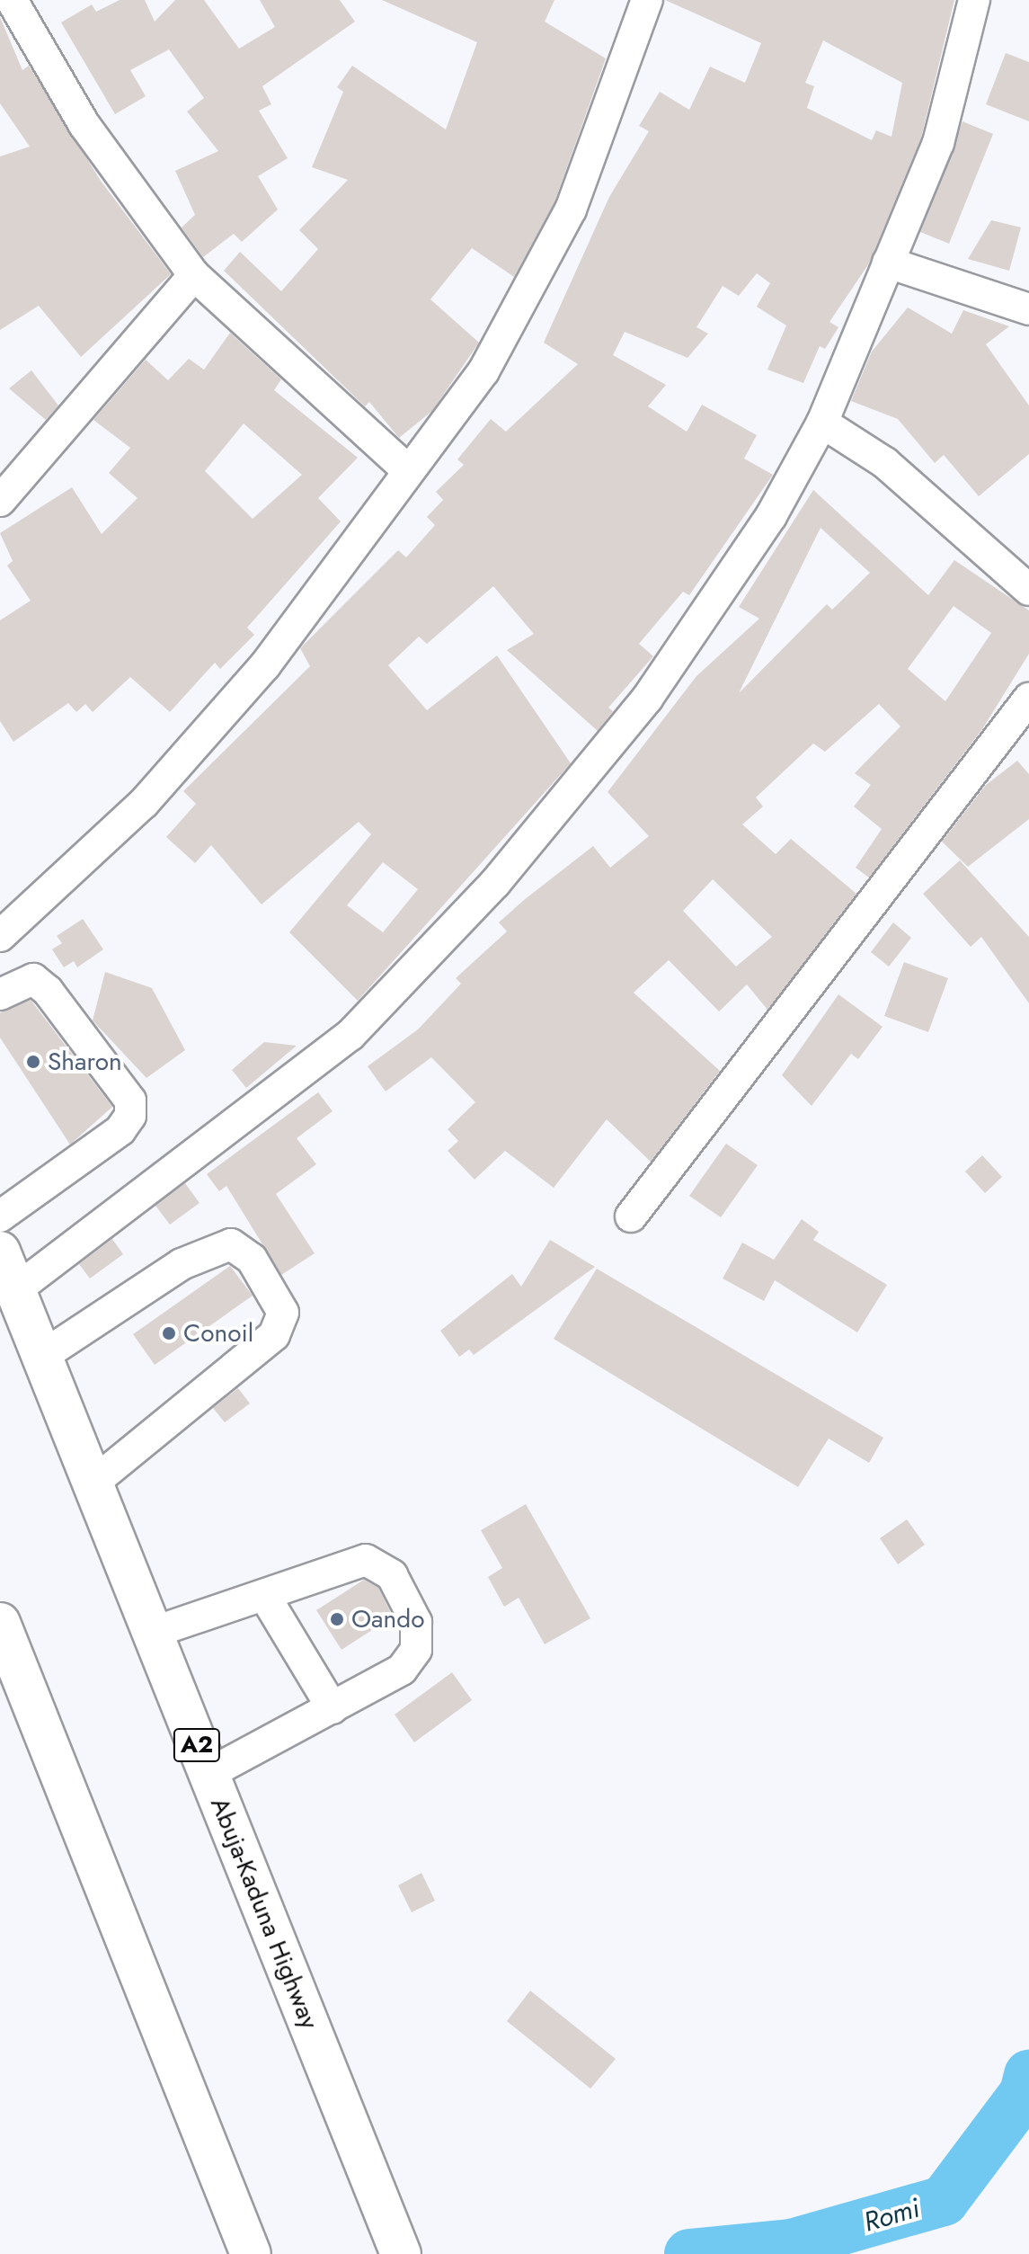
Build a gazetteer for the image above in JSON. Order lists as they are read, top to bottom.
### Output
{
  "streets": {
    "highway": ["A2", "Abuja-Kaduna Highway"]
  },
  "water": ["Romi"],
  "places": ["Sharon", "Conoil", "Oando"]
}
